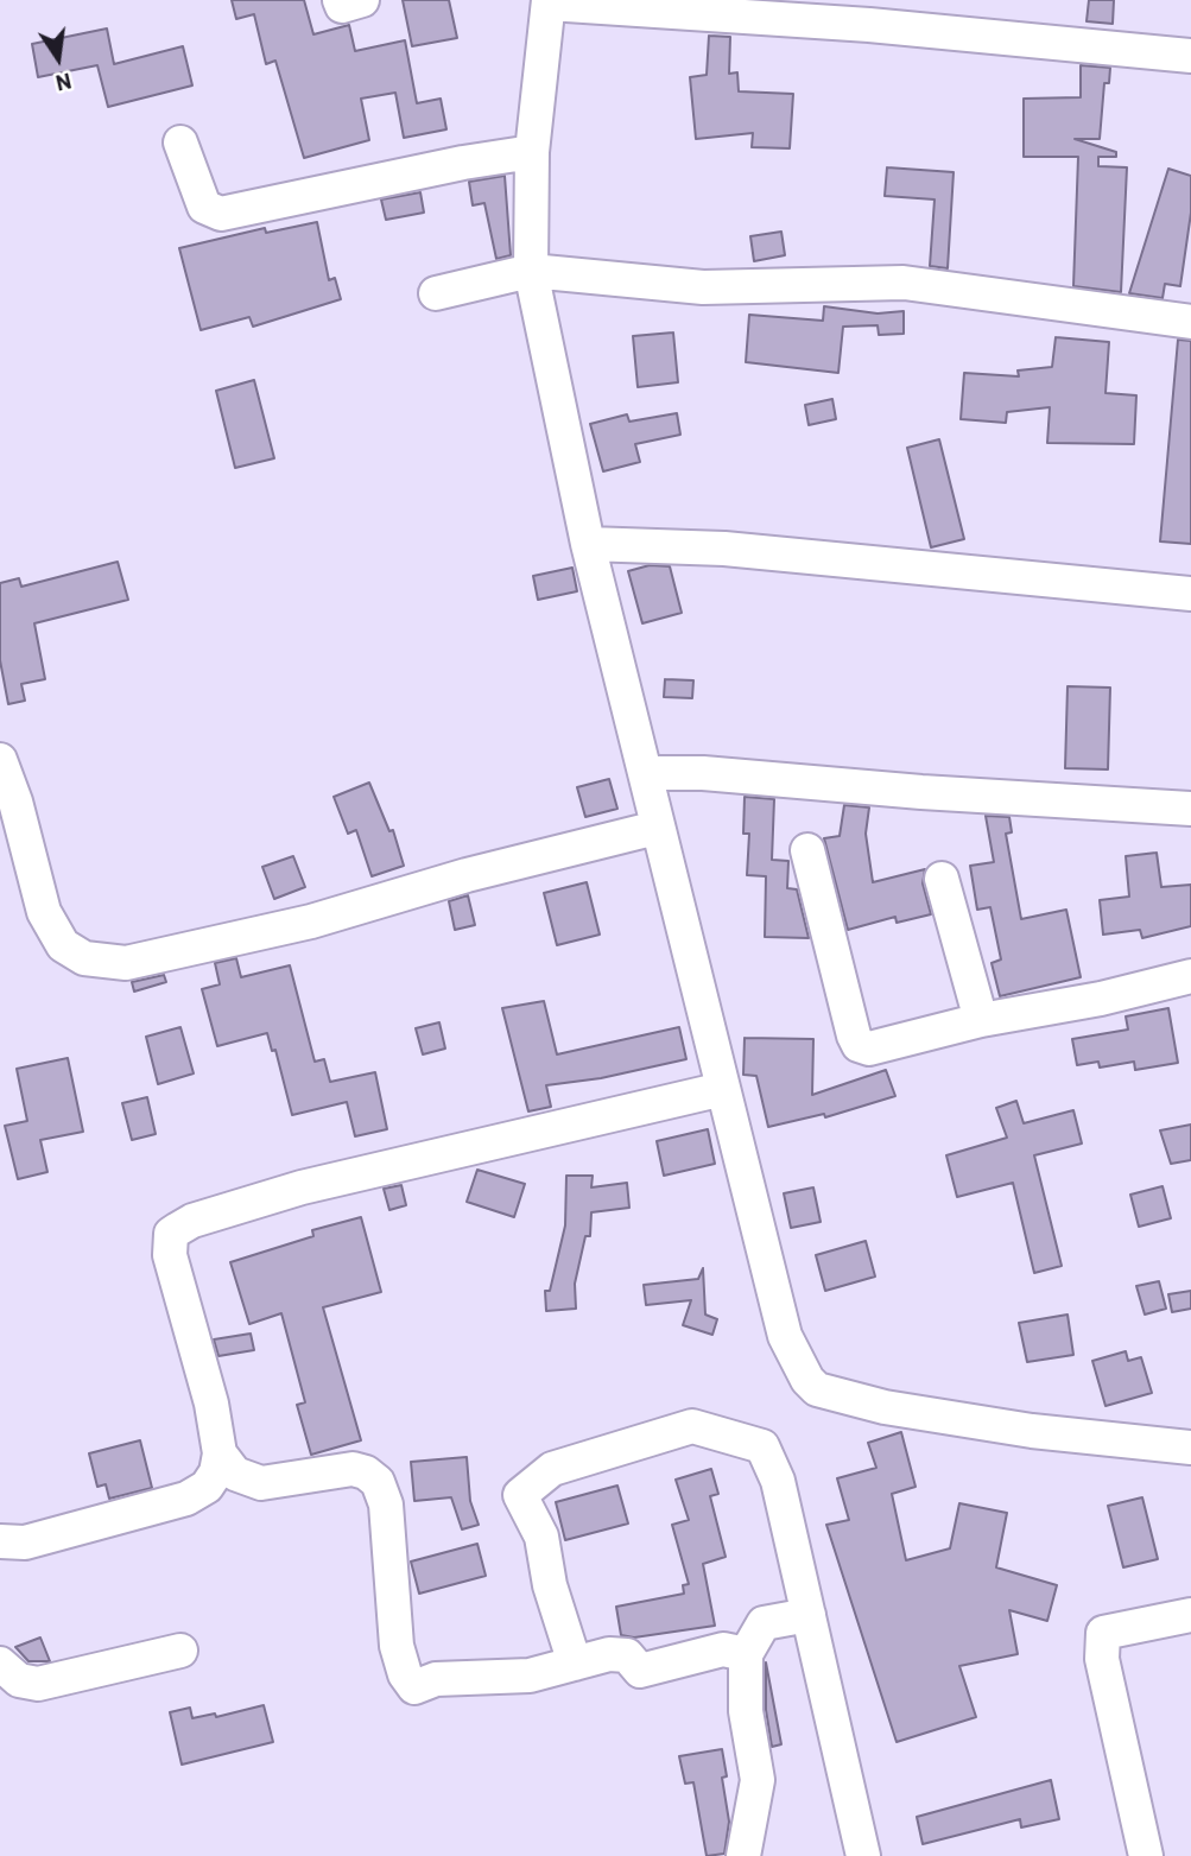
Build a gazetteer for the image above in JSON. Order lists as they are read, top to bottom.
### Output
{
  "north": "bottom"
}
